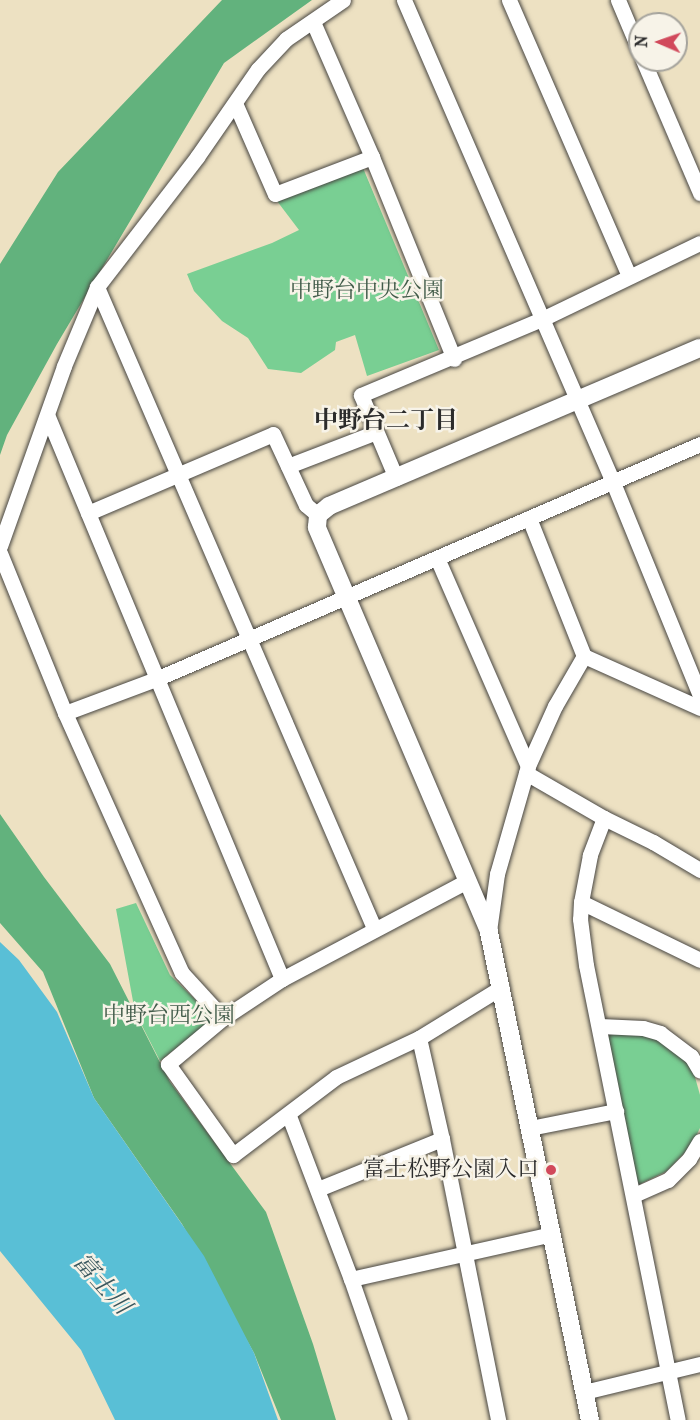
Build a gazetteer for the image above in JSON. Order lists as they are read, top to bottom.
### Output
{
  "districts": ["中野台二丁目"],
  "water": ["富士川"],
  "parks": ["中野台中央公園", "中野台西公園"],
  "places": ["富士松野公園入口"],
  "north": "left"
}
